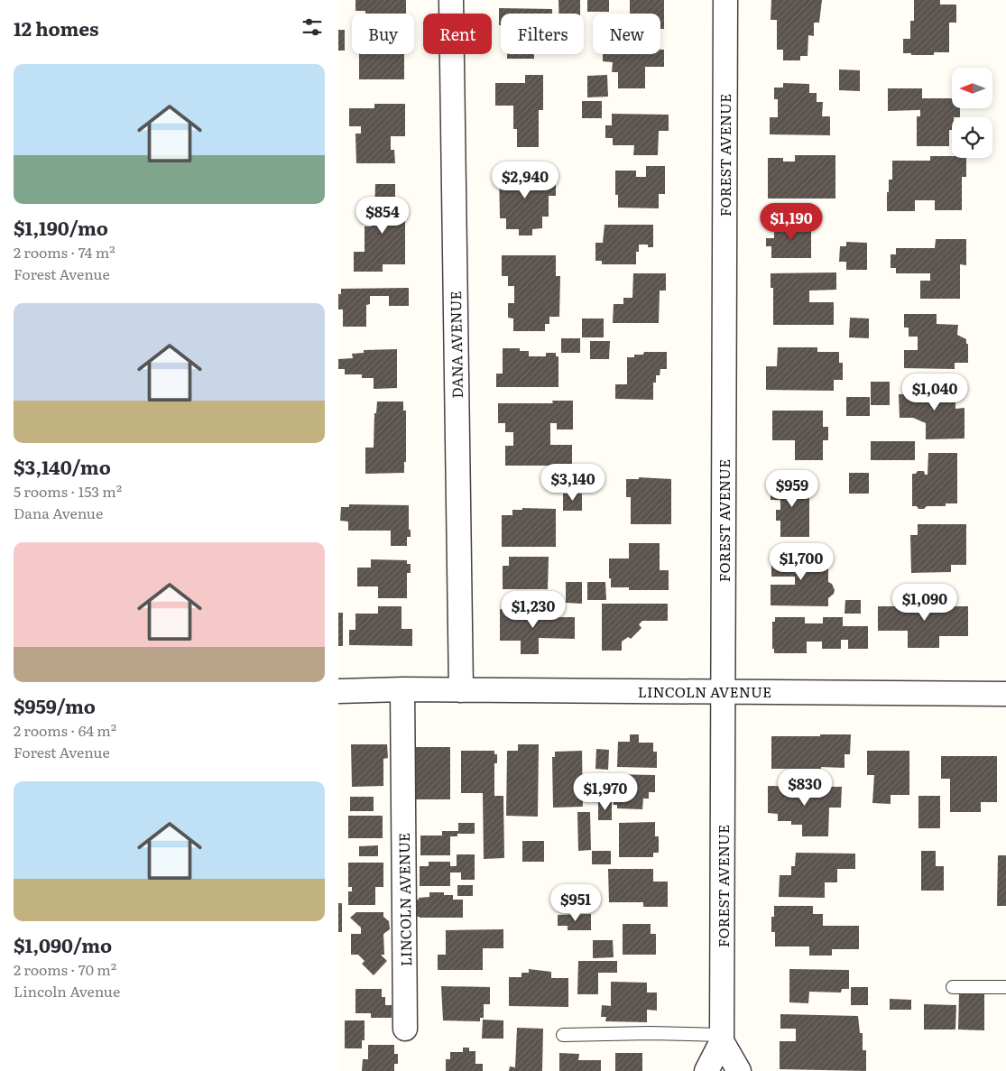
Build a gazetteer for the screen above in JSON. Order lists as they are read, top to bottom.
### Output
{
  "streets": {
    "street": ["FOREST AVENUE", "DANA AVENUE", "LINCOLN AVENUE"]
  },
  "crossings": [
    ["FOREST AVENUE", "LINCOLN AVENUE"],
    ["DANA AVENUE", "LINCOLN AVENUE"]
  ],
  "north": "left",
  "page": {
    "heading": "12 homes",
    "chip": [
      "Buy",
      "Rent",
      "Filters",
      "New"
    ],
    "list": [
      {
        "name": "$1,190/mo",
        "note": "2 rooms · 74 m² · Forest Avenue"
      },
      {
        "name": "$3,140/mo",
        "note": "5 rooms · 153 m² · Dana Avenue"
      },
      {
        "name": "$959/mo",
        "note": "2 rooms · 64 m² · Forest Avenue"
      },
      {
        "name": "$1,090/mo",
        "note": "2 rooms · 70 m² · Lincoln Avenue"
      }
    ],
    "price": [
      "$2,940",
      "$854",
      "$1,190",
      "$1,040",
      "$3,140",
      "$959",
      "$1,700",
      "$1,090",
      "$1,230",
      "$830",
      "$1,970",
      "$951"
    ]
  }
}
